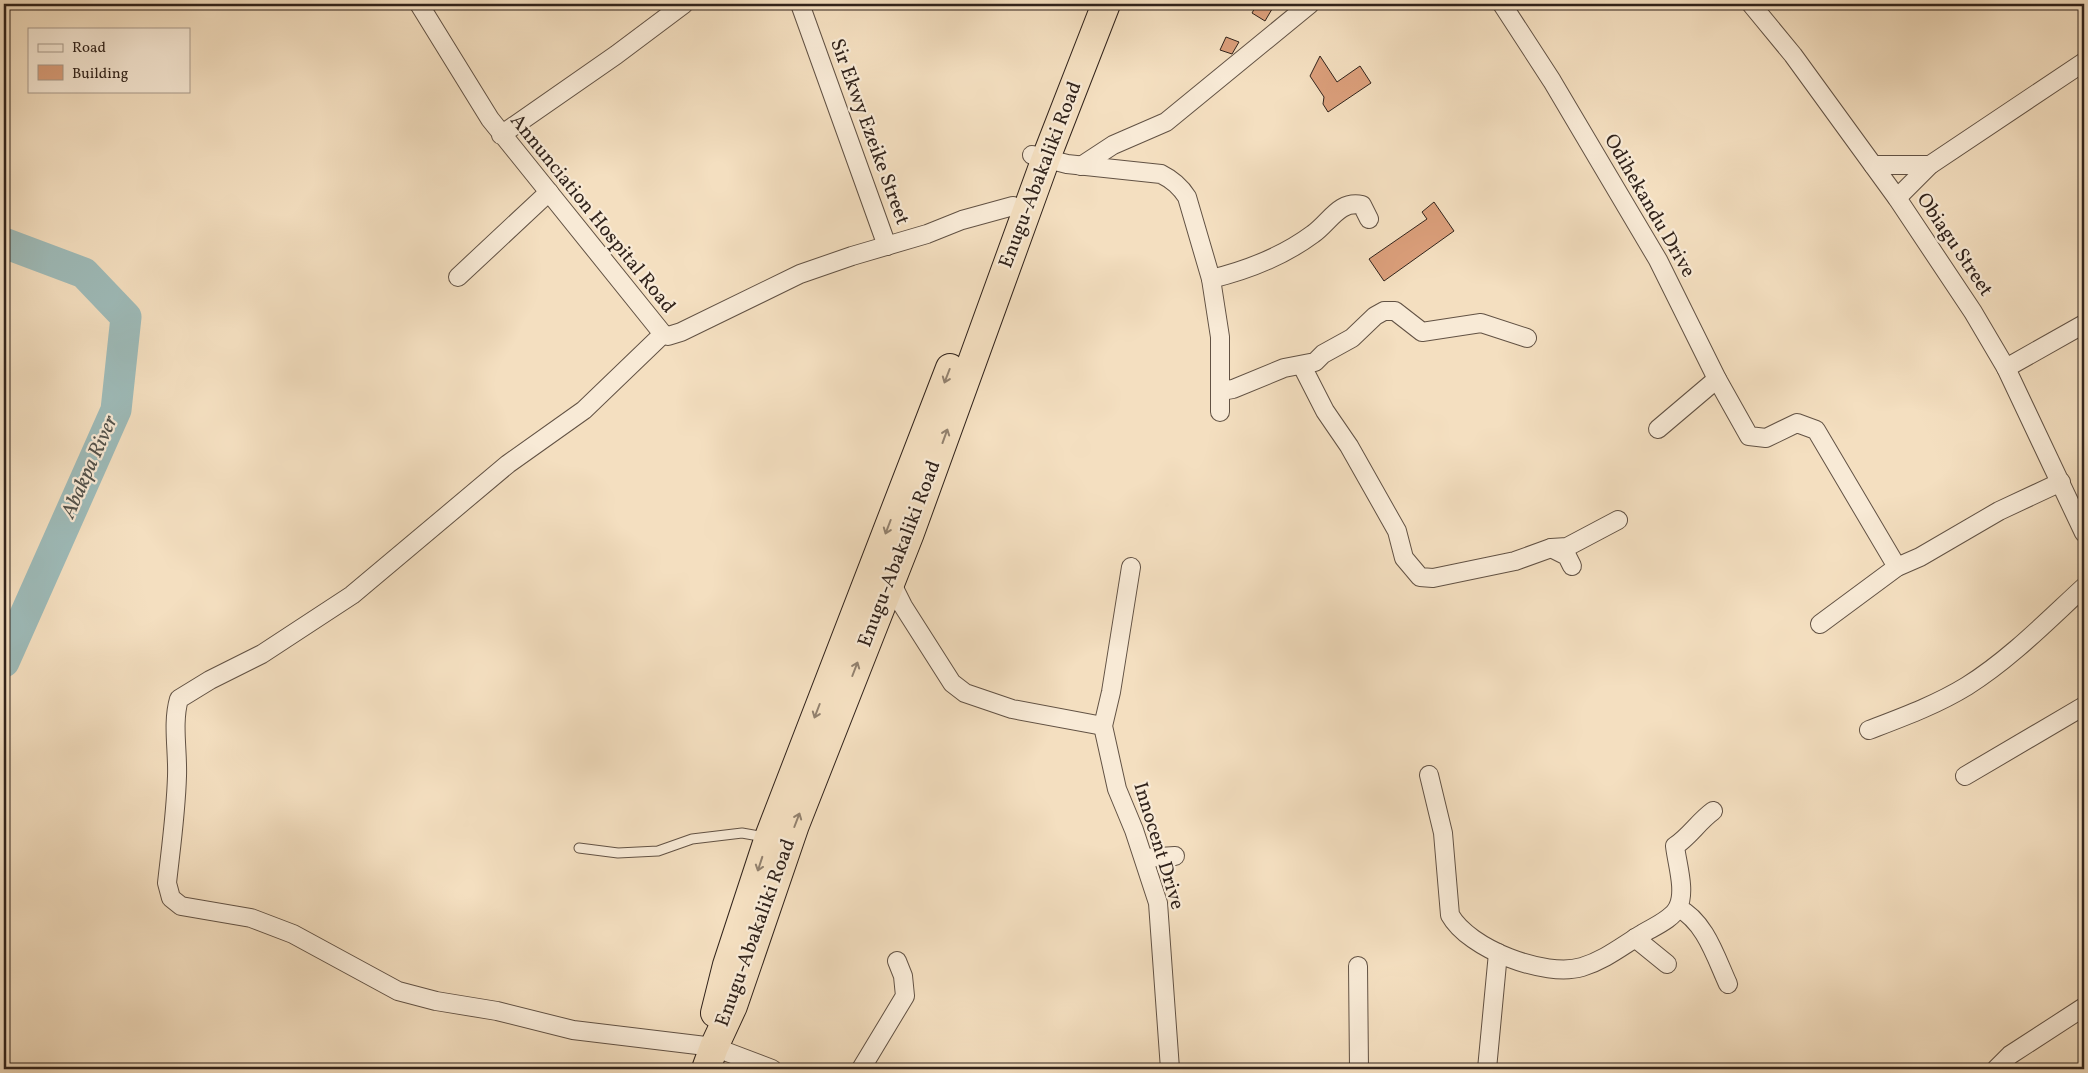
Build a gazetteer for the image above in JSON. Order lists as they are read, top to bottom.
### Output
{
  "streets": {
    "highway": ["Enugu-Abakaliki Road"],
    "street": [
      "Sir Ekwy Ezeike Street",
      "Odihekandu Drive",
      "Annunciation Hospital Road",
      "Obiagu Street",
      "Innocent Drive"
    ]
  },
  "crossings": [
    ["Sir Ekwy Ezeike Street", "Annunciation Hospital Road"],
    ["Enugu-Abakaliki Road", "Annunciation Hospital Road"]
  ],
  "water": ["Abakpa River"],
  "legend": ["Road", "Building"]
}
